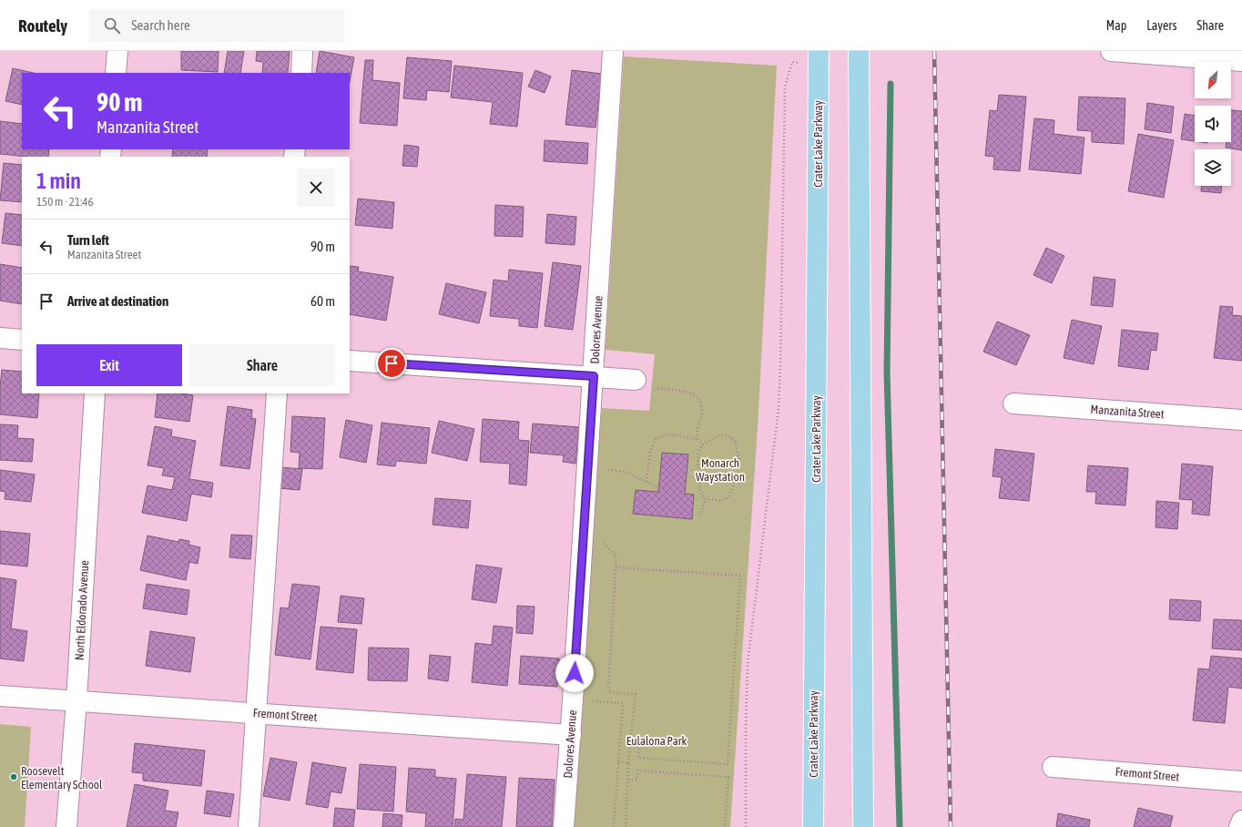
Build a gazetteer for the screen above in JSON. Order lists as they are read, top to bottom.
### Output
{
  "streets": {
    "main road": ["Crater Lake Parkway"],
    "street": [
      "Dolores Avenue",
      "Manzanita Street",
      "North Eldorado Avenue",
      "Fremont Street"
    ]
  },
  "crossings": [
    ["Dolores Avenue", "Fremont Street"],
    ["North Eldorado Avenue", "Fremont Street"]
  ],
  "parks": ["Monarch Waystation", "Eulalona Park"],
  "places": ["Roosevelt Elementary School"],
  "north": "bottom left",
  "page": {
    "header": "Routely",
    "search": "Search here",
    "nav": ["Map", "Layers", "Share"],
    "turn": ["90 m", "Manzanita Street"],
    "heading": ["1 min", "150 m · 21:46"],
    "list": [
      {
        "name": "Turn left",
        "note": "Manzanita Street",
        "value": "90 m"
      },
      {
        "name": "Arrive at destination",
        "value": "60 m"
      }
    ],
    "buttons": ["Exit", "Share"]
  }
}
